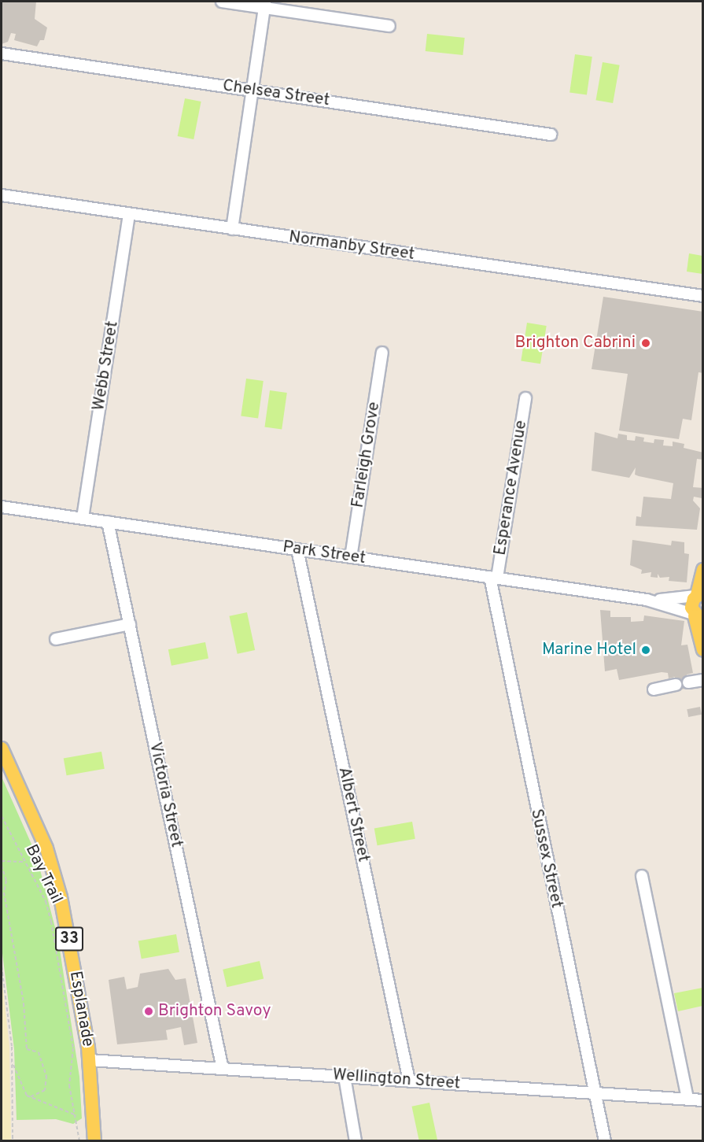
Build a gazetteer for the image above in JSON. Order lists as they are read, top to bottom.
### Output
{
  "streets": {
    "main road": ["33", "Esplanade"],
    "street": [
      "Chelsea Street",
      "Normanby Street",
      "Webb Street",
      "Farleigh Grove",
      "Esperance Avenue",
      "Park Street",
      "Victoria Street",
      "Albert Street",
      "Sussex Street",
      "Wellington Street"
    ],
    "path": ["Bay Trail"]
  },
  "crossings": [
    ["Normanby Street", "Webb Street"],
    ["Webb Street", "Park Street"],
    ["Farleigh Grove", "Park Street"],
    ["Esperance Avenue", "Park Street"],
    ["Esperance Avenue", "Sussex Street"],
    ["Park Street", "Victoria Street"],
    ["Park Street", "Albert Street"],
    ["Park Street", "Sussex Street"],
    ["Victoria Street", "Wellington Street"],
    ["Albert Street", "Wellington Street"],
    ["Sussex Street", "Wellington Street"],
    ["Esplanade", "Wellington Street"]
  ],
  "places": ["Brighton Cabrini", "Marine Hotel", "Brighton Savoy"]
}
